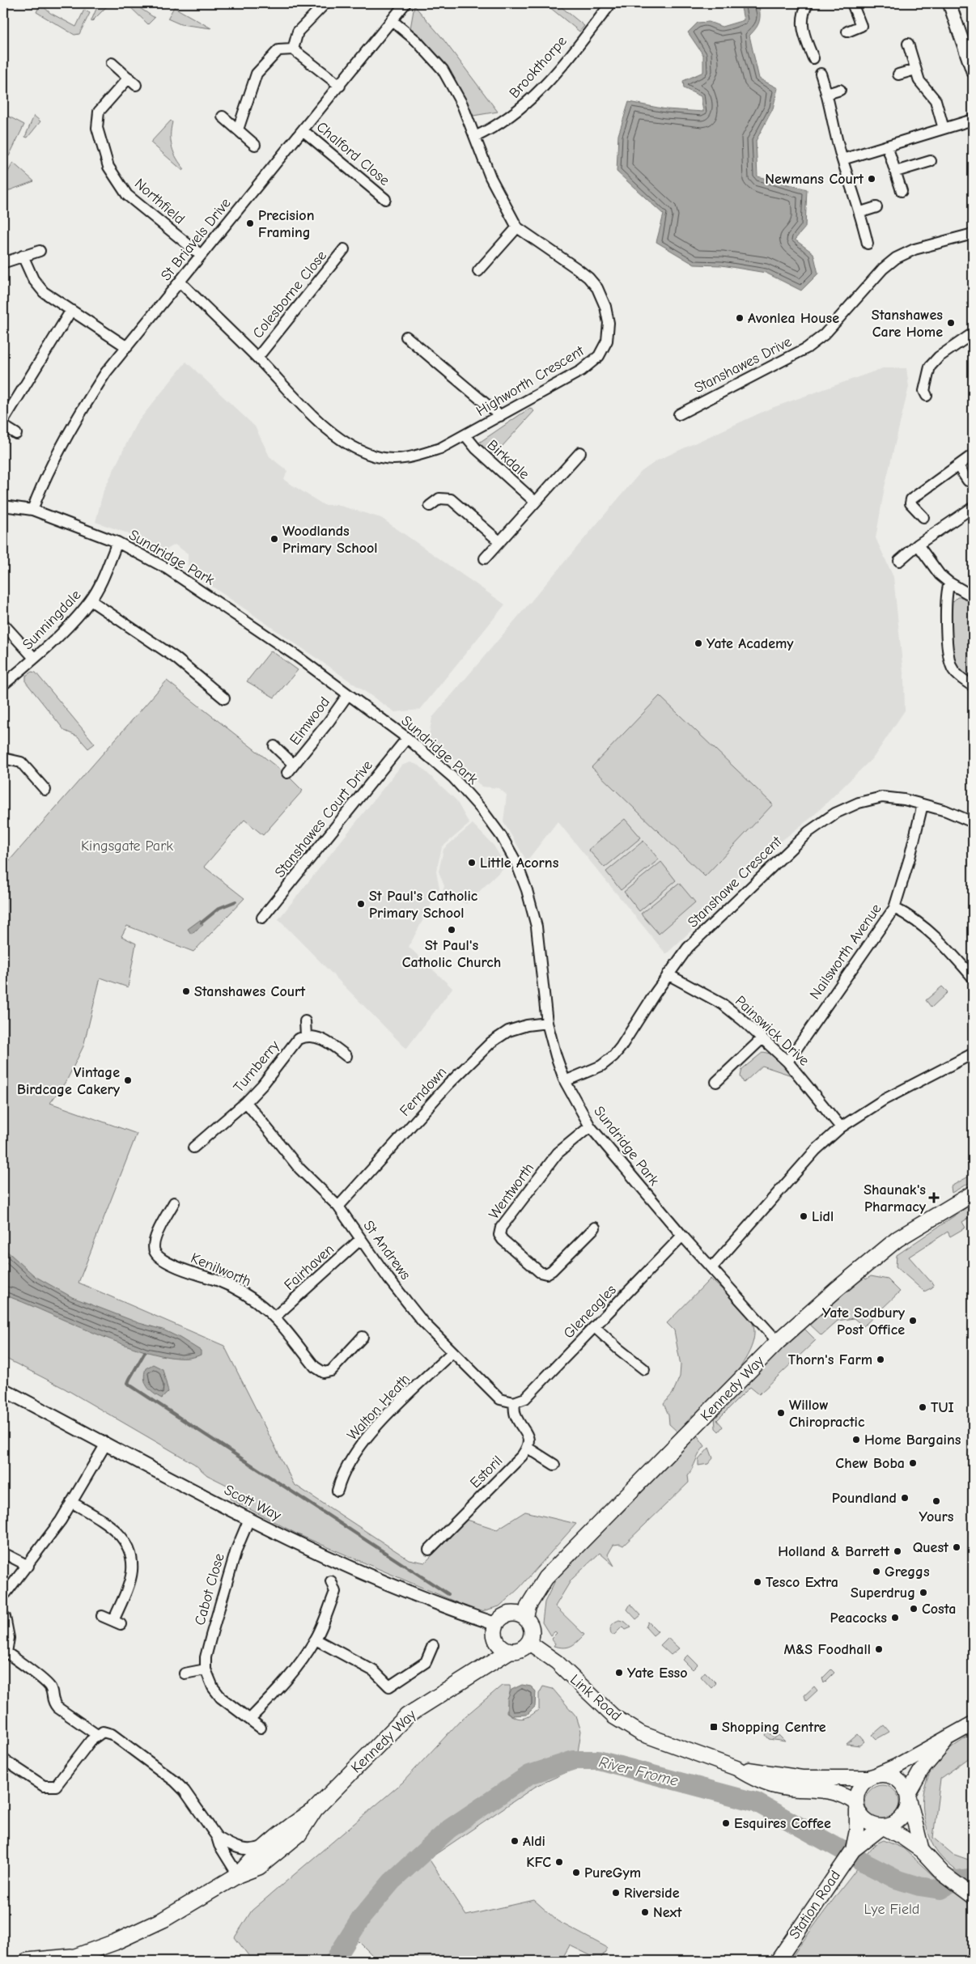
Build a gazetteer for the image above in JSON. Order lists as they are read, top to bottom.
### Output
{
  "streets": {
    "main road": ["Kennedy Way", "Link Road", "Station Road"],
    "street": [
      "Brookthorpe",
      "Chalford Close",
      "Northfield",
      "St Briavels Drive",
      "Colesborne Close",
      "Stanshawes Drive",
      "Highworth Crescent",
      "Birkdale",
      "Sundridge Park",
      "Sunningdale",
      "Elmwood",
      "Stanshawes Court Drive",
      "Stanshawe Crescent",
      "Nailsworth Avenue",
      "Painswick Drive",
      "Turnberry",
      "Ferndown",
      "Wentworth",
      "St Andrews",
      "Fairhaven",
      "Kenilworth",
      "Gleneagles",
      "Walton Heath",
      "Estoril",
      "Scott Way",
      "Cabot Close"
    ]
  },
  "crossings": [
    ["Brookthorpe", "Highworth Crescent"],
    ["Chalford Close", "St Briavels Drive"],
    ["Northfield", "St Briavels Drive"],
    ["St Briavels Drive", "Highworth Crescent"],
    ["St Briavels Drive", "Sundridge Park"],
    ["Colesborne Close", "Highworth Crescent"],
    ["Highworth Crescent", "Birkdale"],
    ["Sundridge Park", "Sunningdale"],
    ["Sundridge Park", "Elmwood"],
    ["Sundridge Park", "Stanshawes Court Drive"],
    ["Sundridge Park", "Stanshawe Crescent"],
    ["Sundridge Park", "Ferndown"],
    ["Sundridge Park", "Wentworth"],
    ["Sundridge Park", "Gleneagles"],
    ["Sundridge Park", "Kennedy Way"],
    ["Stanshawe Crescent", "Nailsworth Avenue"],
    ["Stanshawe Crescent", "Painswick Drive"],
    ["Nailsworth Avenue", "Painswick Drive"],
    ["Turnberry", "St Andrews"],
    ["Ferndown", "St Andrews"],
    ["St Andrews", "Fairhaven"],
    ["St Andrews", "Gleneagles"],
    ["St Andrews", "Walton Heath"],
    ["Fairhaven", "Kenilworth"],
    ["Kennedy Way", "Scott Way"],
    ["Kennedy Way", "Link Road"],
    ["Scott Way", "Cabot Close"],
    ["Scott Way", "Link Road"],
    ["Link Road", "Station Road"]
  ],
  "water": ["River Frome"],
  "parks": ["Kingsgate Park", "Lye Field"],
  "places": {
    "other": [
      "Newmans Court",
      "Precision Framing",
      "Avonlea House",
      "Stanshawes Care Home",
      "Woodlands Primary School",
      "Yate Academy",
      "Little Acorns",
      "St Paul's Catholic Primary School",
      "St Paul's Catholic Church",
      "Stanshawes Court",
      "Vintage Birdcage Cakery",
      "Lidl",
      "Yate Sodbury Post Office",
      "Thorn's Farm",
      "TUI",
      "Willow Chiropractic",
      "Home Bargains",
      "Chew Boba",
      "Poundland",
      "Yours",
      "Quest",
      "Holland & Barrett",
      "Greggs",
      "Tesco Extra",
      "Superdrug",
      "Costa",
      "Peacocks",
      "M&S Foodhall",
      "Yate Esso",
      "Esquires Coffee",
      "Aldi",
      "KFC",
      "PureGym",
      "Riverside",
      "Next"
    ],
    "health": ["Shaunak's Pharmacy"],
    "transit": ["Shopping Centre"]
  }
}
